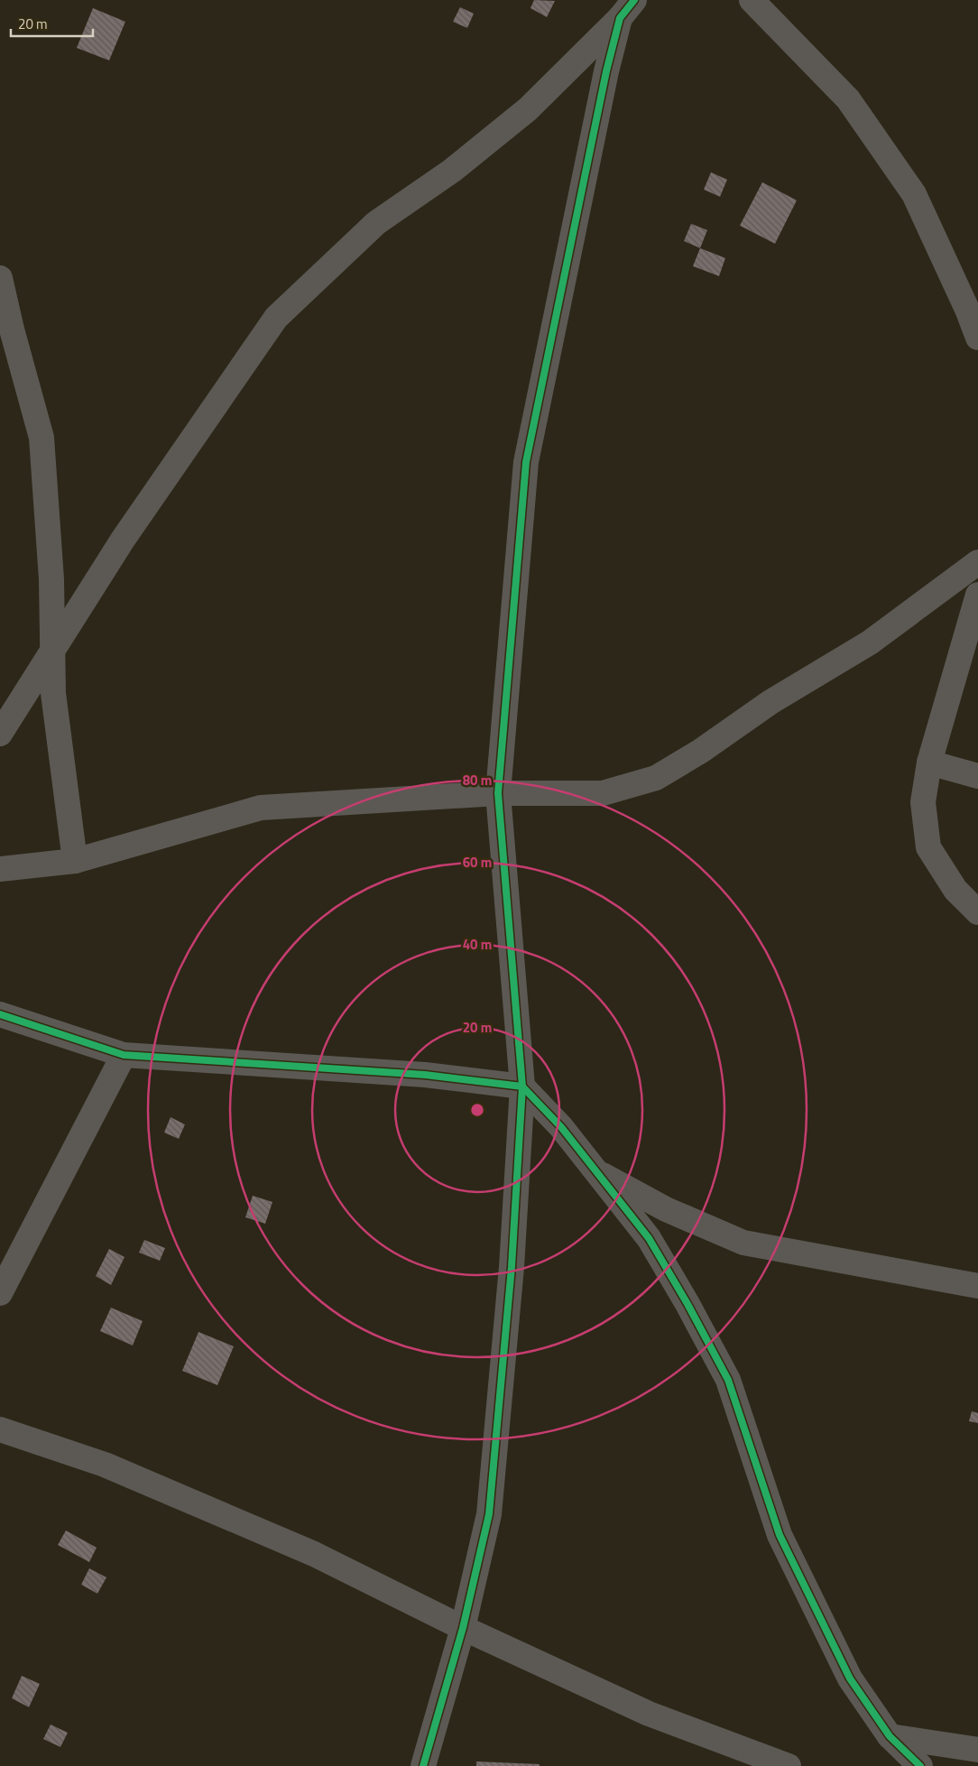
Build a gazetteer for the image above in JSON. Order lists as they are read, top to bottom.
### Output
{
  "scale_bar": "20 m",
  "rings": [
    "80 m",
    "60 m",
    "40 m",
    "20 m"
  ]
}
